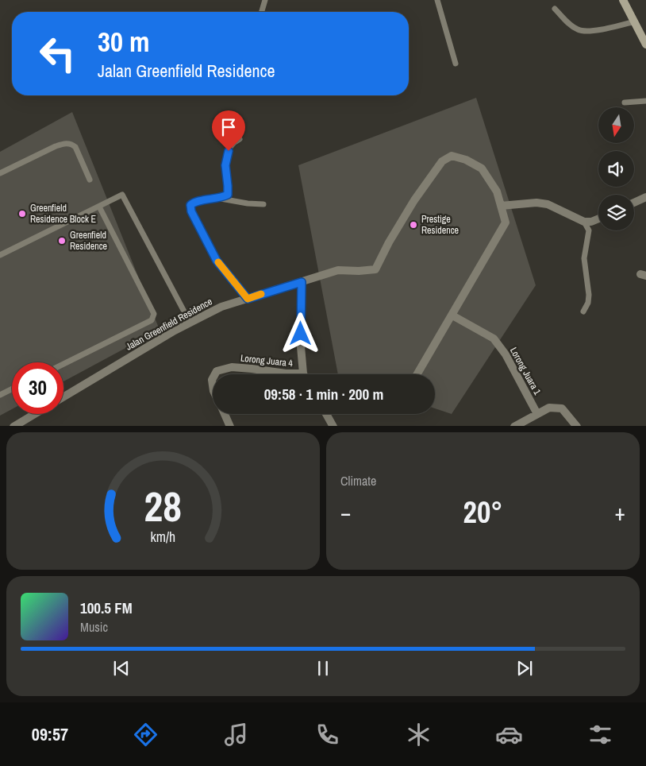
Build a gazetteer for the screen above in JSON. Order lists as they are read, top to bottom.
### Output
{
  "streets": {
    "street": ["Jalan Greenfield Residence", "Lorong Juara 4", "Lorong Juara 1"]
  },
  "places": ["Greenfield Residence Block E", "Prestige Residence", "Greenfield Residence"],
  "north": "bottom",
  "page": {
    "turn": ["30 m", "Jalan Greenfield Residence"],
    "limit": "30",
    "trip": "09:58 · 1 min · 200 m",
    "tile": "Climate",
    "heat": ["−", "20°", "+"],
    "song": ["100.5 FM", "Music"],
    "tabs": "09:57",
    "gauge": ["28", "km/h"]
  }
}
